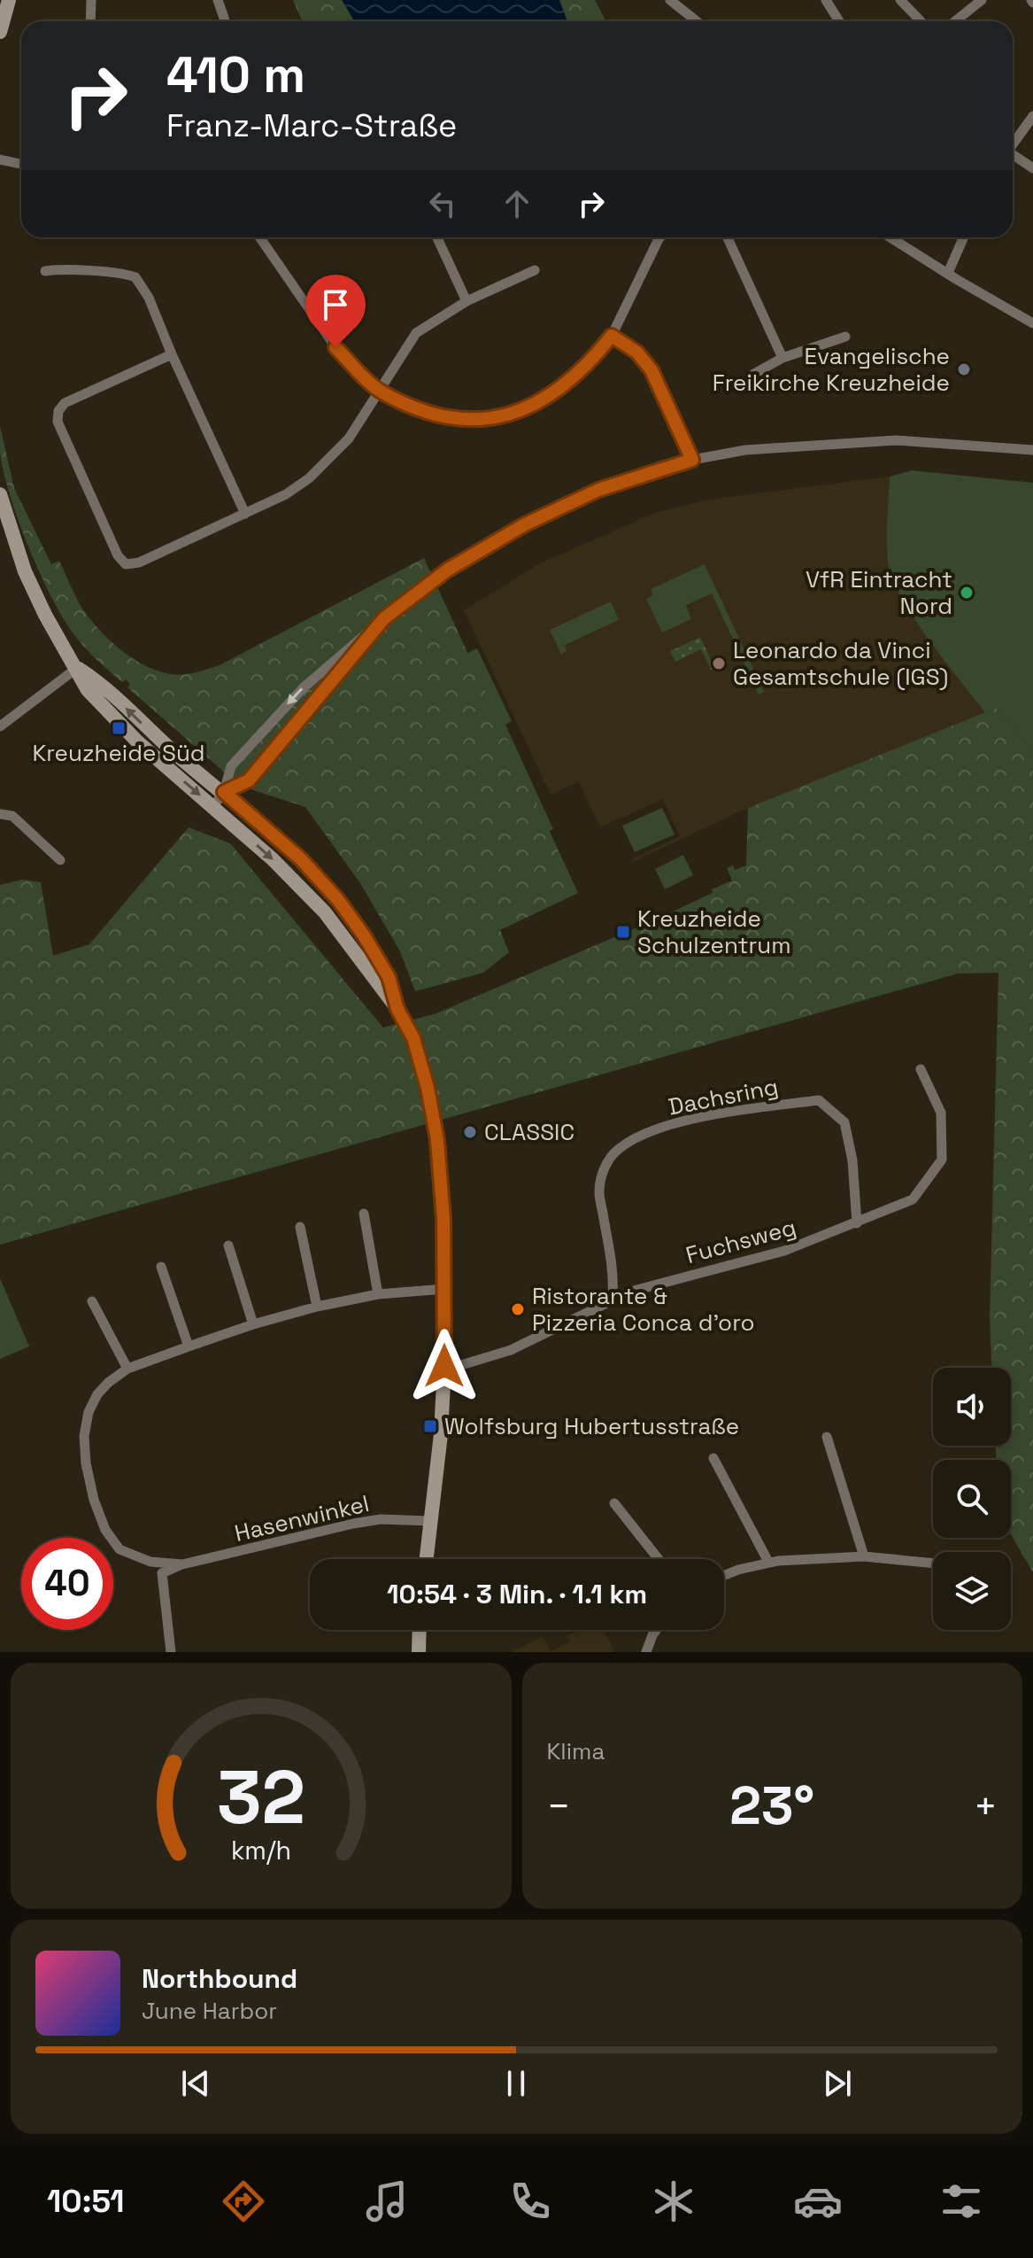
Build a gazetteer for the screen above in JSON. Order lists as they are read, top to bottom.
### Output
{
  "streets": {
    "street": ["Dachsring", "Fuchsweg", "Hasenwinkel"]
  },
  "crossings": [
    ["Dachsring", "Fuchsweg"]
  ],
  "places": {
    "other": [
      "Evangelische Freikirche Kreuzheide",
      "VfR Eintracht Nord",
      "Leonardo da Vinci Gesamtschule (IGS)",
      "CLASSIC",
      "Ristorante & Pizzeria Conca d'oro"
    ],
    "transit": ["Kreuzheide Süd", "Kreuzheide Schulzentrum", "Wolfsburg Hubertusstraße"]
  },
  "page": {
    "turn": ["410 m", "Franz-Marc-Straße"],
    "limit": "40",
    "trip": "10:54 · 3 Min. · 1.1 km",
    "tile": "Klima",
    "heat": ["−", "23°", "+"],
    "song": ["Northbound", "June Harbor"],
    "tabs": "10:51",
    "gauge": ["32", "km/h"]
  }
}
